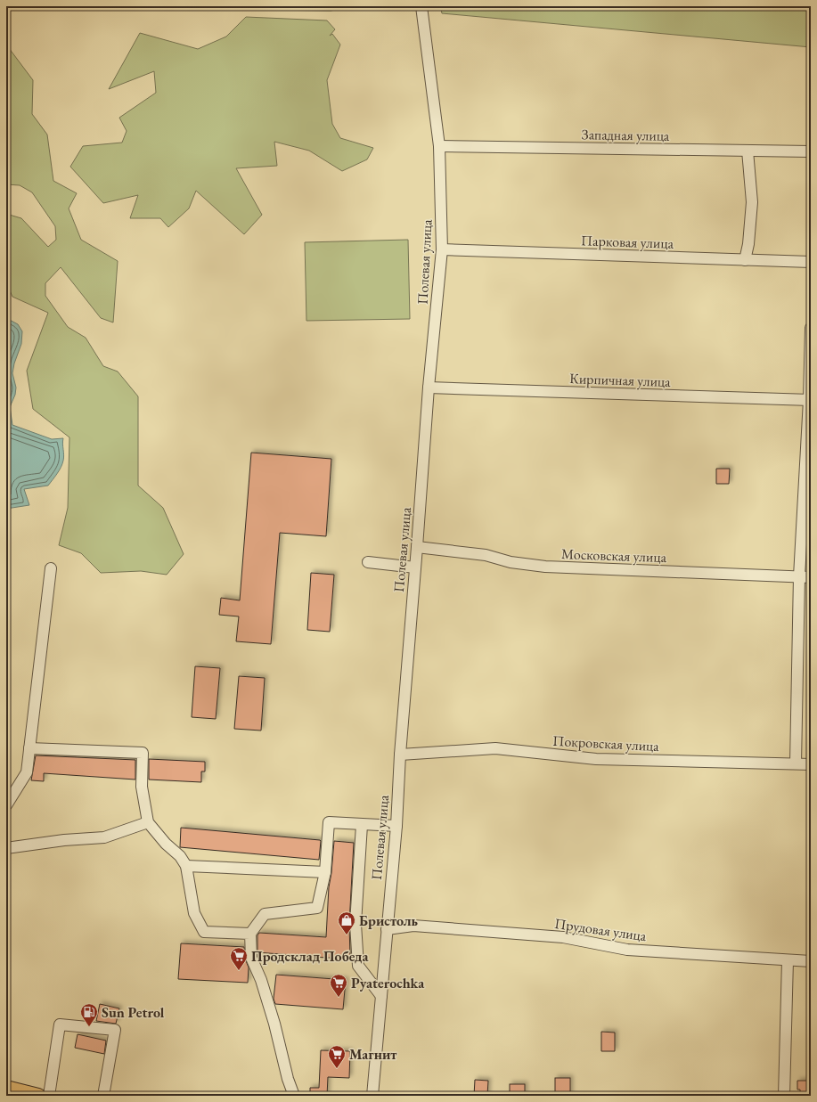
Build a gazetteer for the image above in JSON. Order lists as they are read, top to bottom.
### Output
{
  "streets": {
    "street": [
      "Западная улица",
      "Парковая улица",
      "Полевая улица",
      "Кирпичная улица",
      "Московская улица",
      "Покровская улица",
      "Прудовая улица"
    ]
  },
  "crossings": [
    ["Западная улица", "Полевая улица"],
    ["Парковая улица", "Полевая улица"],
    ["Полевая улица", "Кирпичная улица"],
    ["Полевая улица", "Московская улица"],
    ["Полевая улица", "Покровская улица"],
    ["Полевая улица", "Прудовая улица"]
  ],
  "places": {
    "shop": ["Бристоль"],
    "supermarket": ["Продсклад Победа", "Pyaterochka", "Магнит"],
    "fuel station": ["Sun Petrol"]
  }
}
